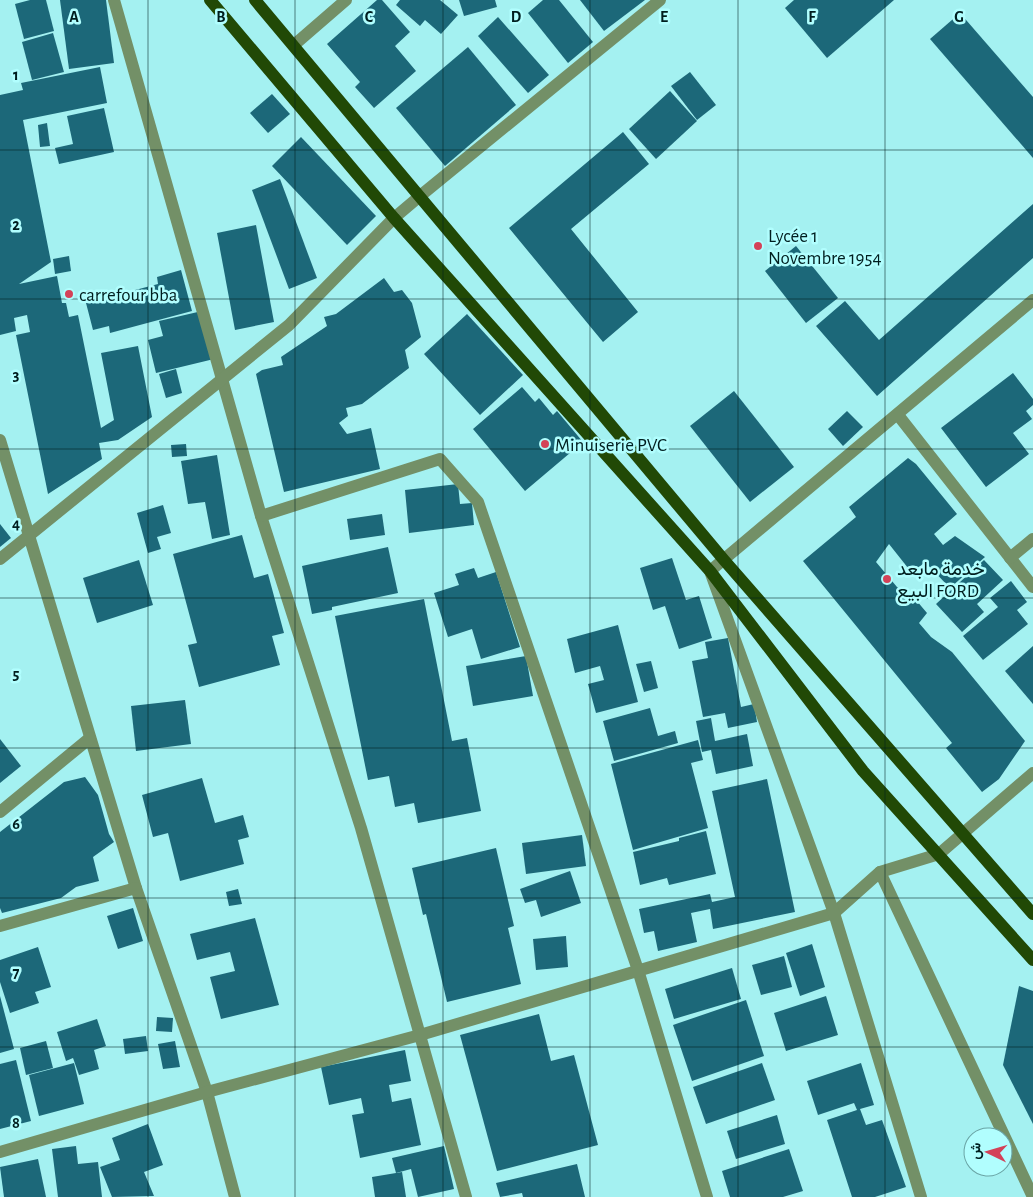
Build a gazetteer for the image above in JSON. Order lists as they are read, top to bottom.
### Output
{
  "places": [
    "Lycée 1 Novembre 1954",
    "carrefour bba",
    "Minuiserie PVC",
    "خدمة مابعد البيع FORD"
  ],
  "north": "left",
  "grid": {
    "columns": [
      "A",
      "B",
      "C",
      "D",
      "E",
      "F",
      "G"
    ],
    "rows": [
      "1",
      "2",
      "3",
      "4",
      "5",
      "6",
      "7",
      "8"
    ]
  }
}
